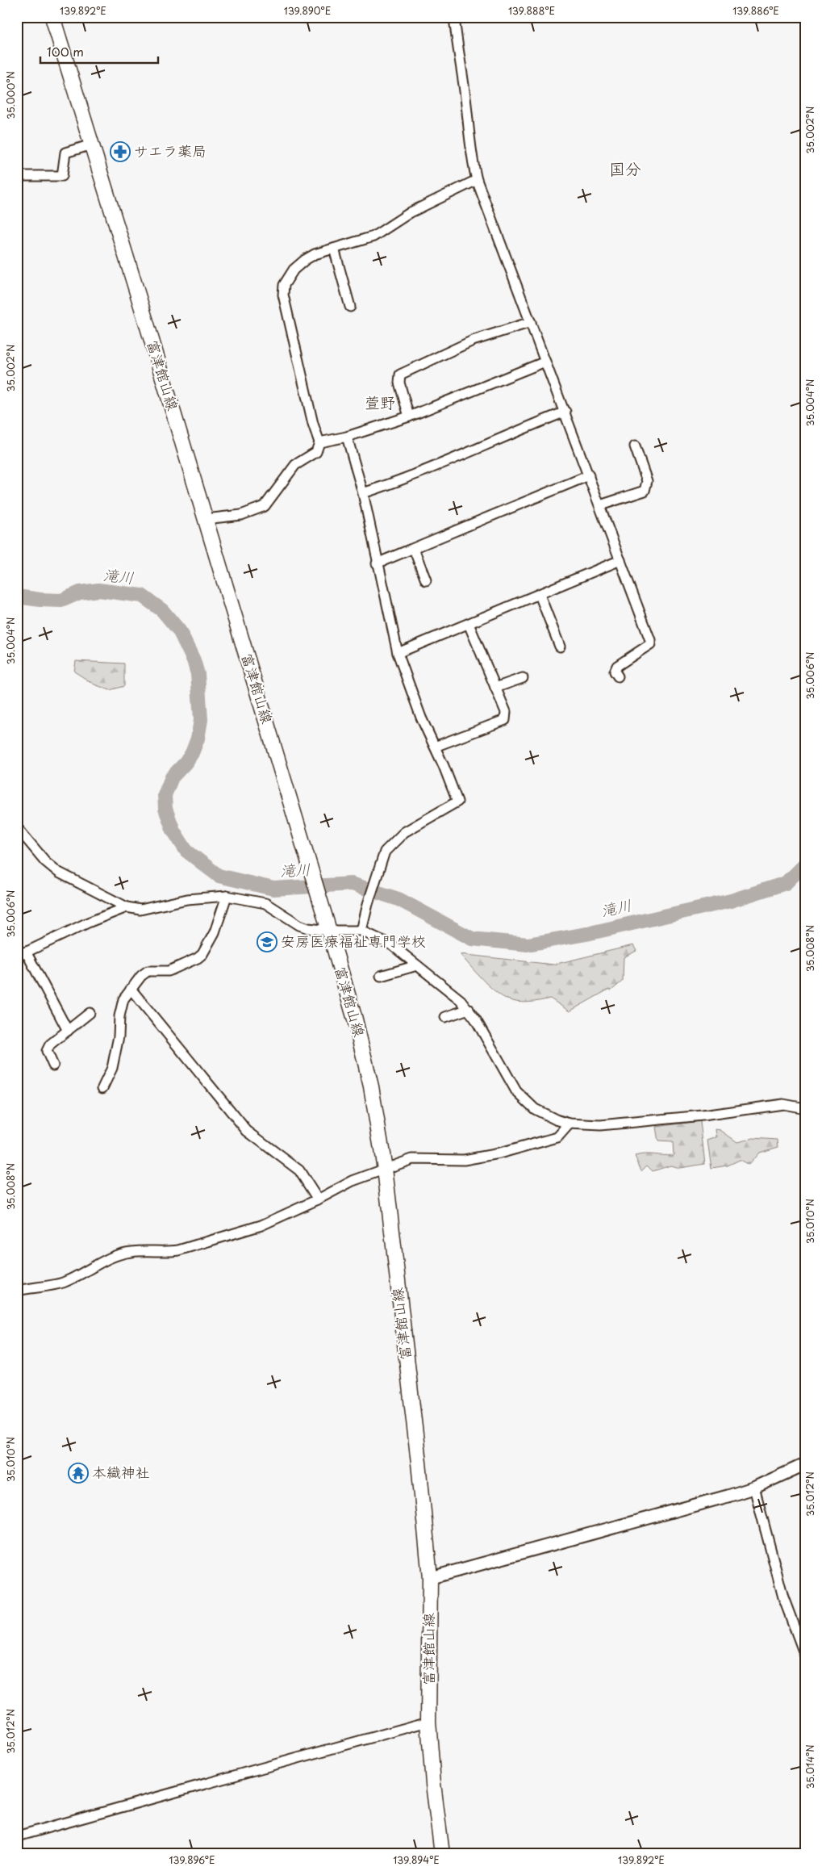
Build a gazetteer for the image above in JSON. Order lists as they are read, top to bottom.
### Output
{
  "streets": {
    "main road": ["富津館山線"]
  },
  "districts": ["国分", "萱野"],
  "water": ["滝川"],
  "places": {
    "pharmacy": ["サエラ薬局"],
    "school or university": ["安房医療福祉専門学校"],
    "temple": ["本織神社"]
  },
  "scale_bar": "100 m",
  "coordinates": [
    "139.892°E",
    "139.890°E",
    "139.888°E",
    "139.886°E",
    "35.000°N",
    "35.002°N",
    "35.004°N",
    "35.006°N",
    "35.008°N",
    "35.010°N",
    "35.012°N",
    "35.014°N",
    "139.896°E",
    "139.894°E"
  ]
}
